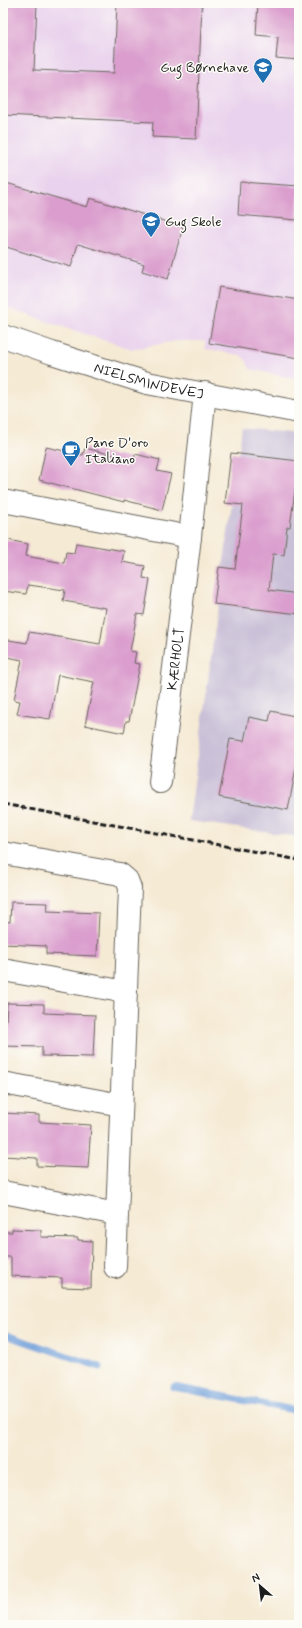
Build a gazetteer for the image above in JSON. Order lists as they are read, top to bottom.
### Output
{
  "streets": {
    "street": ["NIELSMINDEVEJ", "KÆRHOLT"]
  },
  "crossings": [
    ["NIELSMINDEVEJ", "KÆRHOLT"]
  ],
  "places": {
    "school or university": ["Gug Børnehave", "Gug Skole"],
    "cafe": ["Pane D'oro Italiano"]
  },
  "north": "top left"
}
